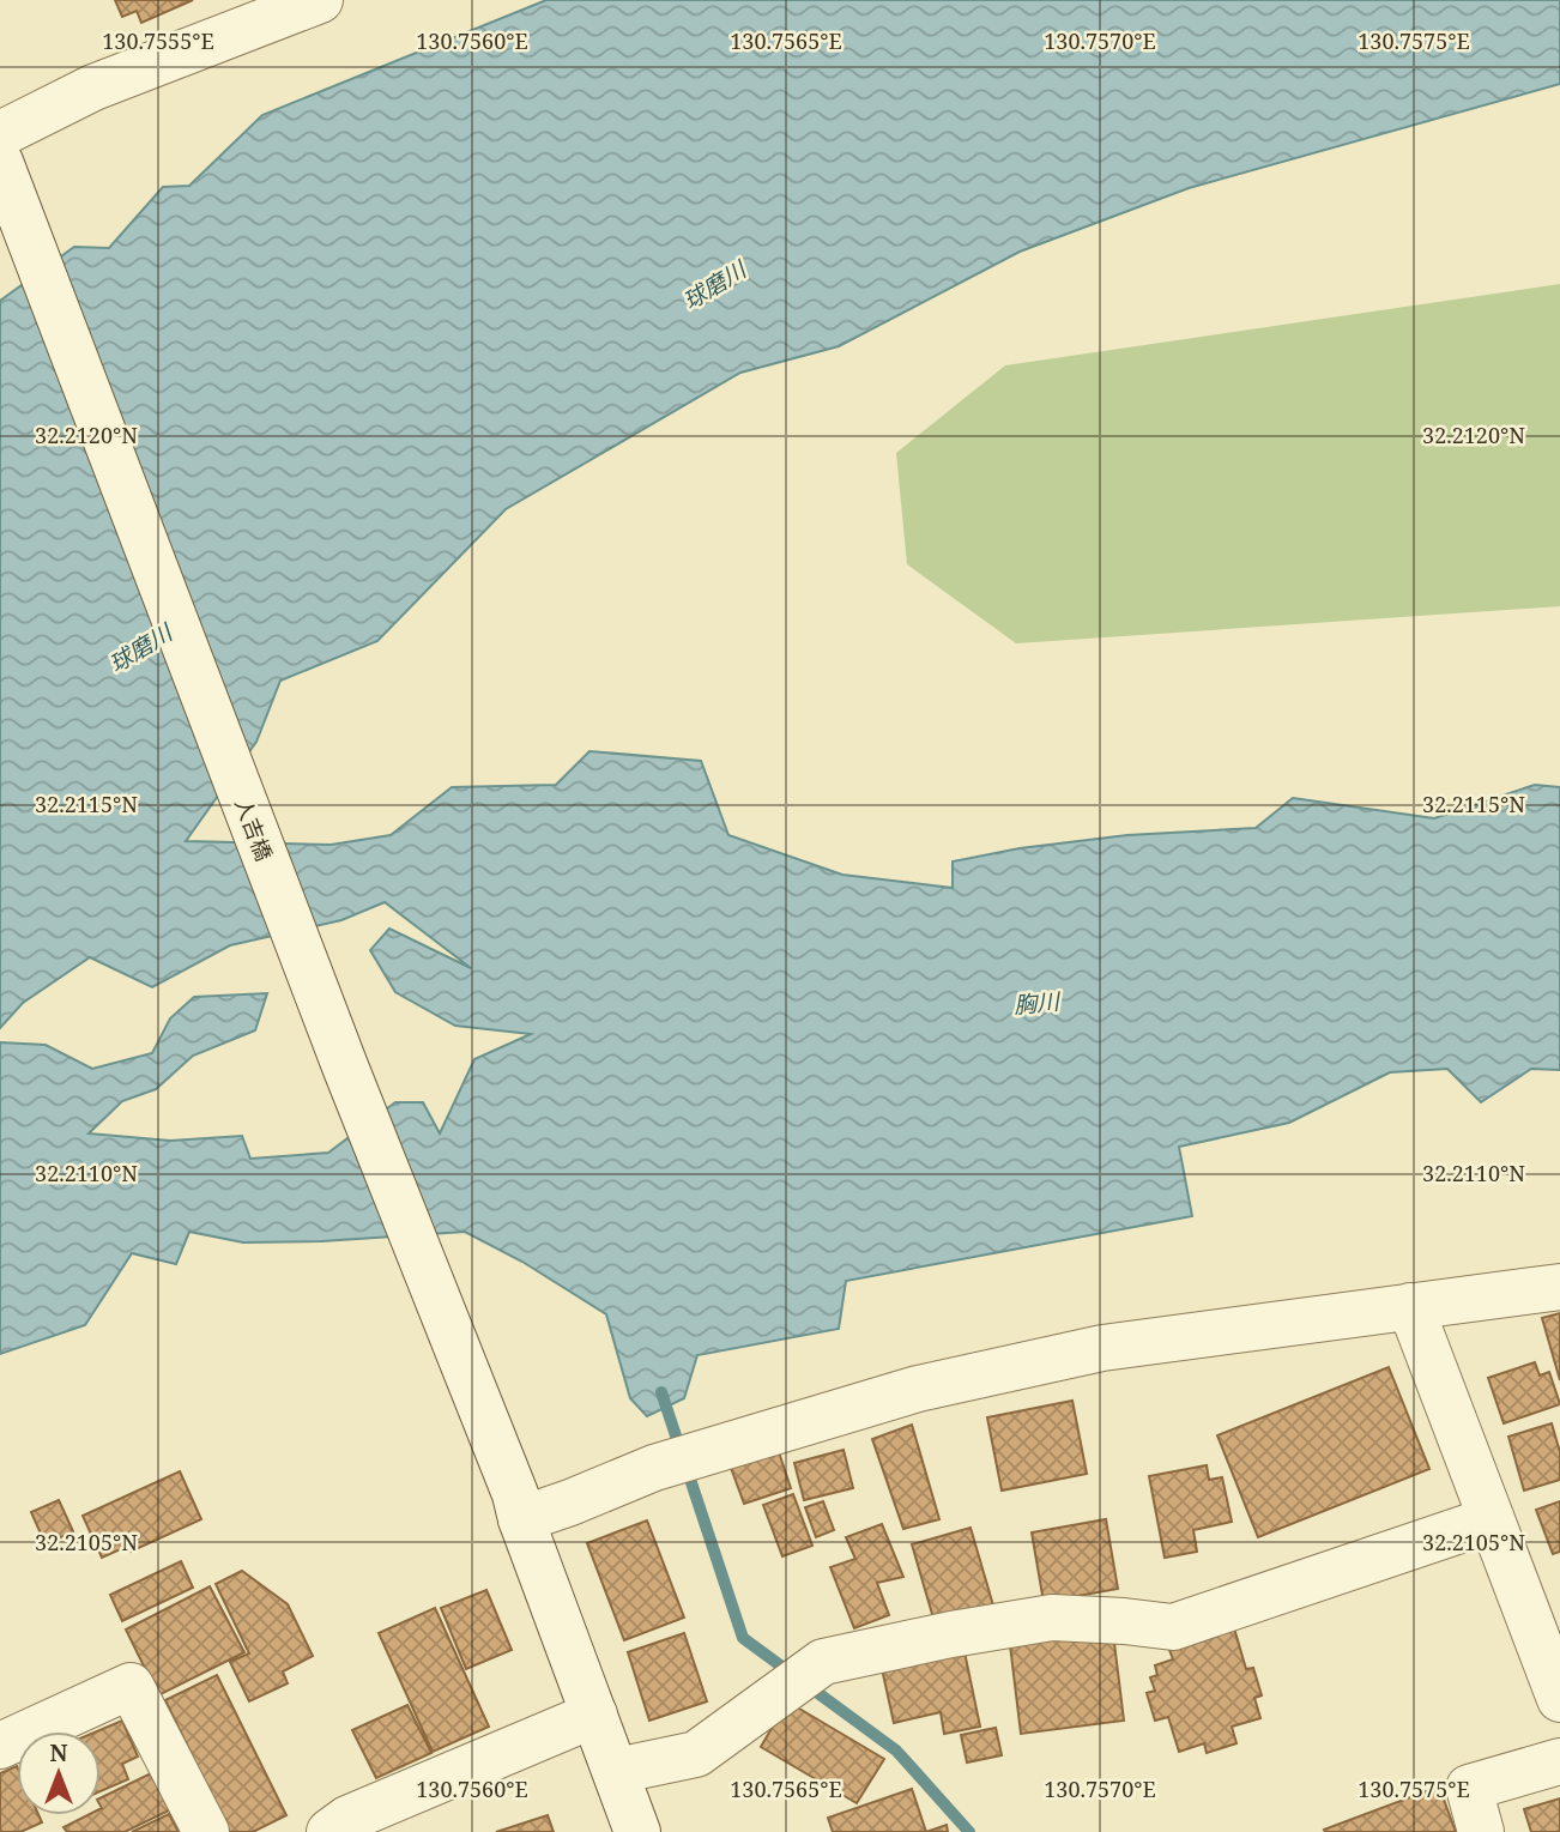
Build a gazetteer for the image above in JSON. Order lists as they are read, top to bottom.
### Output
{
  "streets": {
    "street": ["人吉橋"]
  },
  "water": ["球磨川", "胸川"],
  "north": "top",
  "coordinates": [
    "130.7555°E",
    "130.7560°E",
    "130.7565°E",
    "130.7570°E",
    "130.7575°E",
    "32.2120°N",
    "32.2115°N",
    "32.2110°N",
    "32.2105°N"
  ]
}
